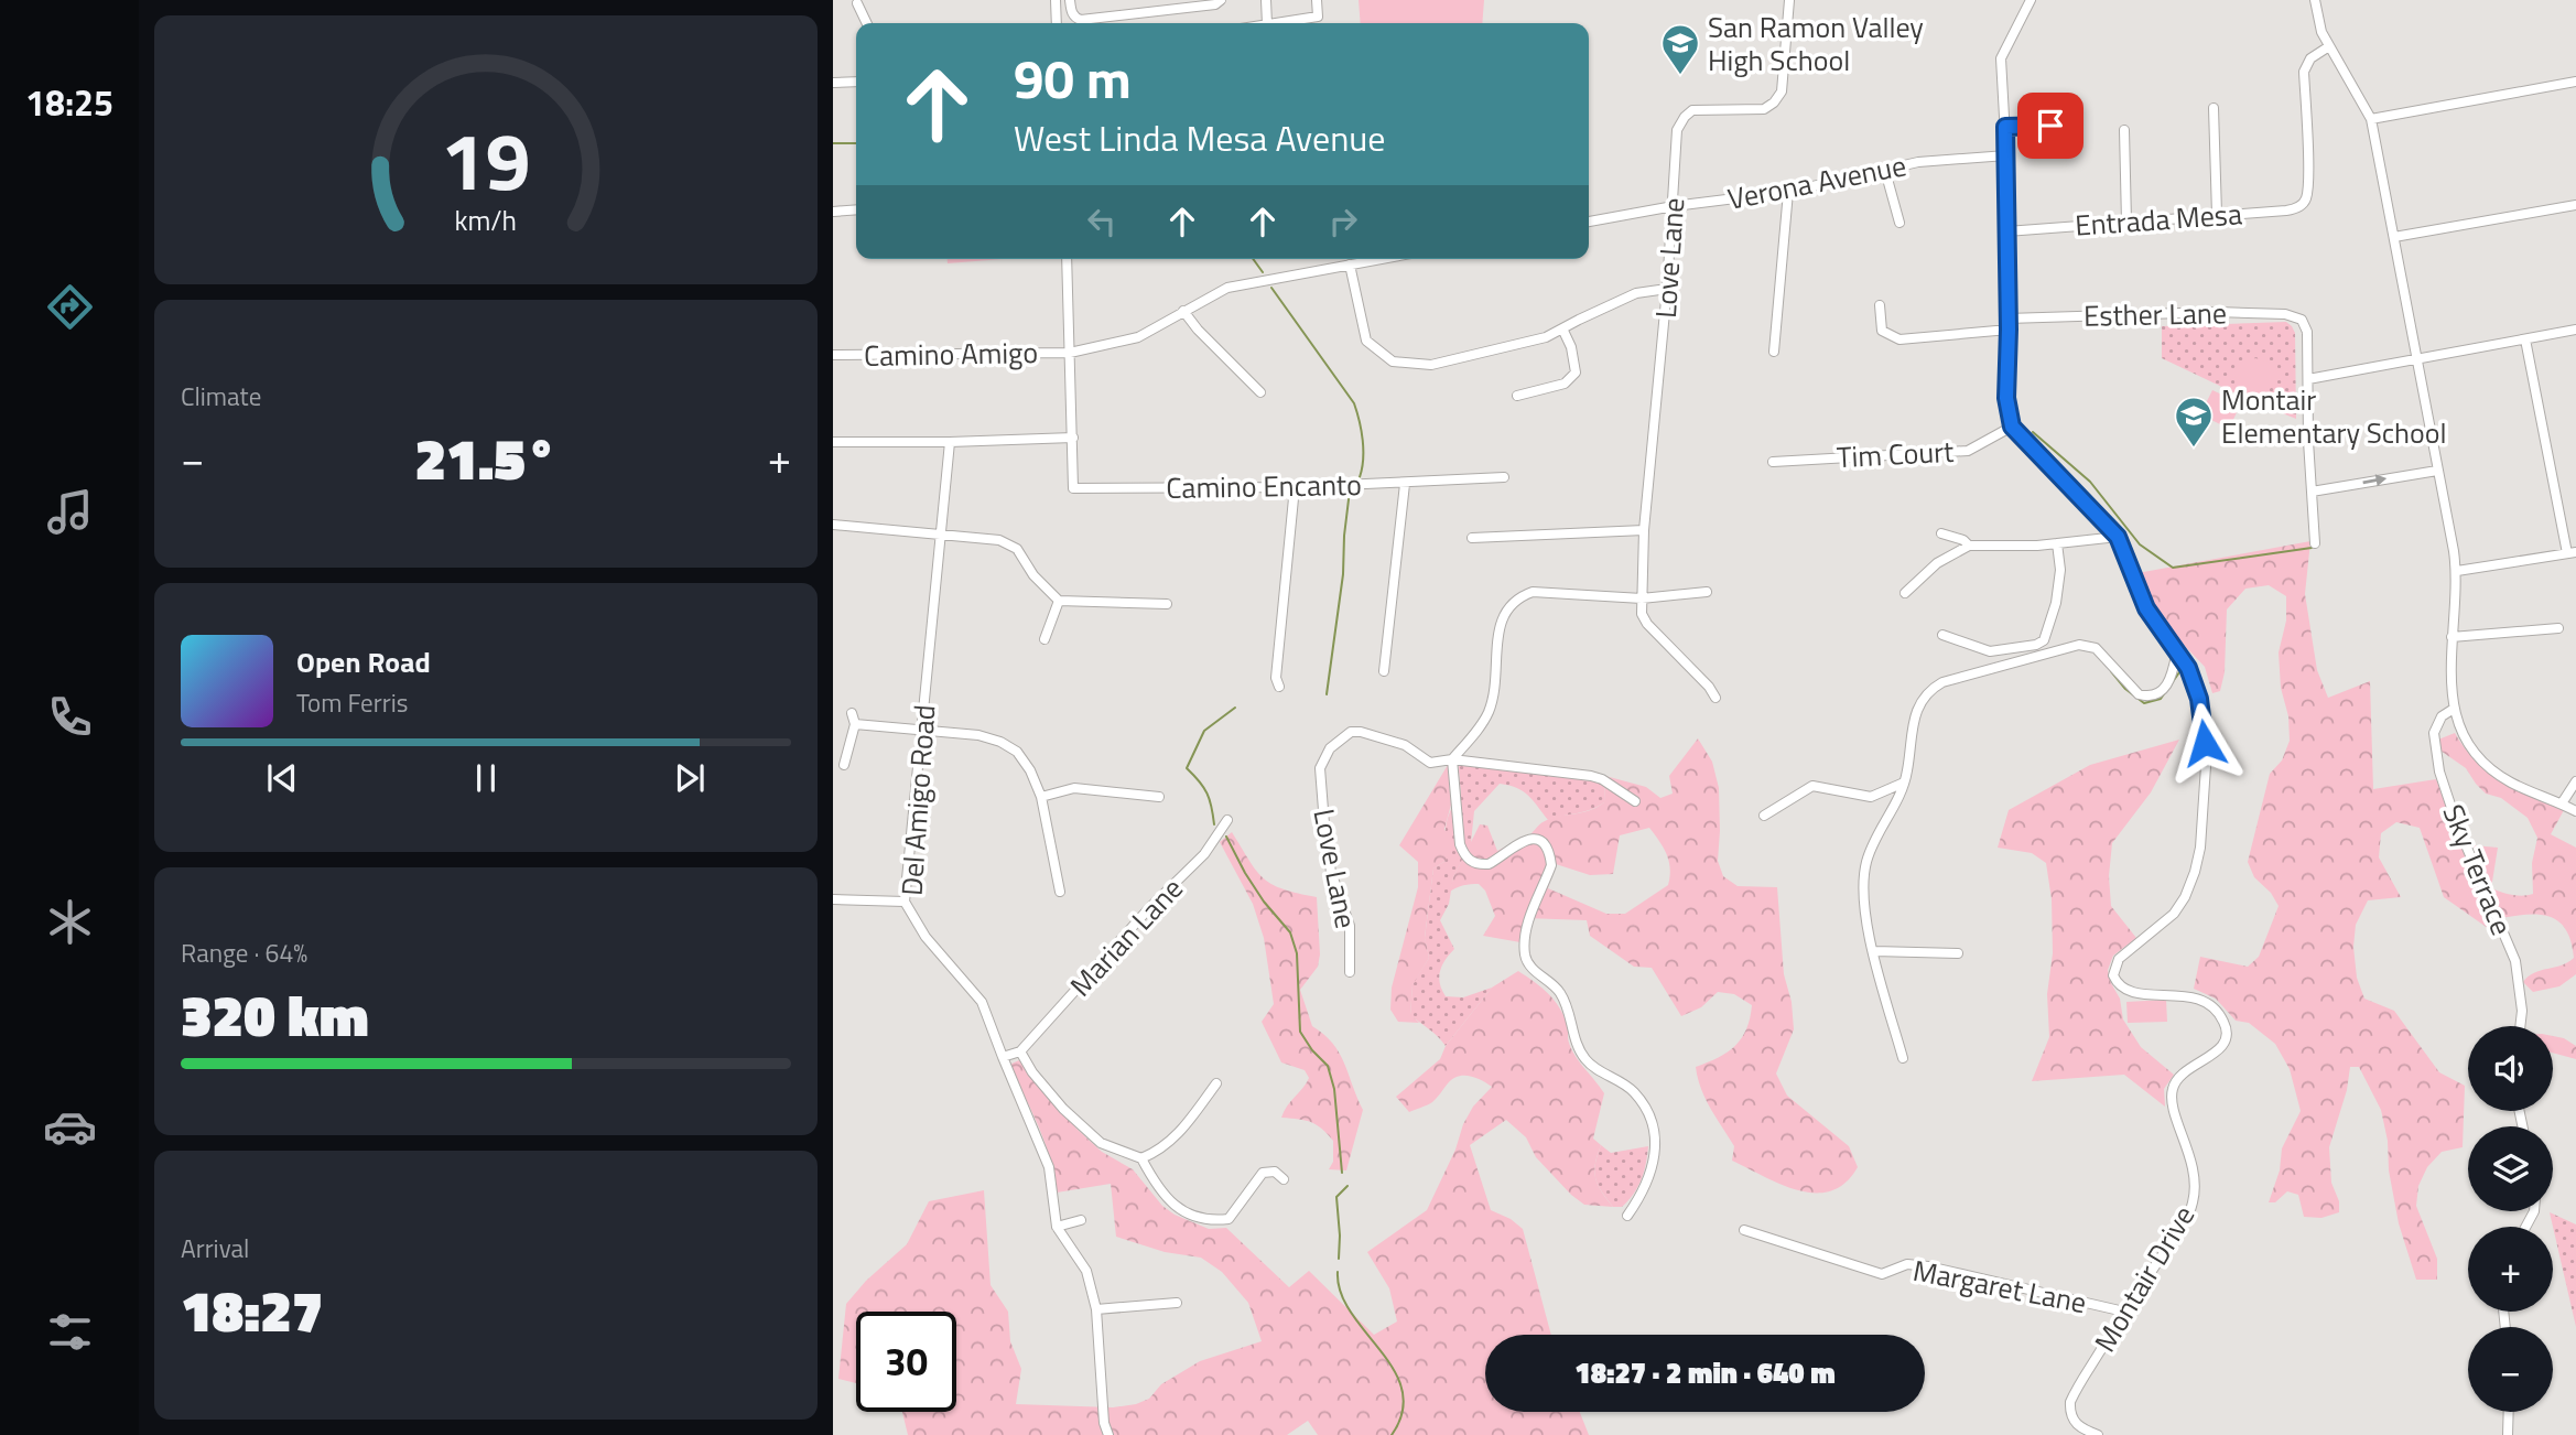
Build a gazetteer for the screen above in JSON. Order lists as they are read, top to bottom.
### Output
{
  "streets": {
    "street": [
      "Verona Avenue",
      "Entrada Mesa",
      "Love Lane",
      "Esther Lane",
      "Camino Amigo",
      "Tim Court",
      "Camino Encanto",
      "Del Amigo Road",
      "Sky Terrace",
      "Marian Lane",
      "Montair Drive",
      "Margaret Lane"
    ]
  },
  "crossings": [
    ["Verona Avenue", "Love Lane"],
    ["Montair Drive", "Margaret Lane"]
  ],
  "places": {
    "school or university": ["San Ramon Valley High School", "Montair Elementary School"]
  },
  "page": {
    "tabs": "18:25",
    "turn": ["90 m", "West Linda Mesa Avenue"],
    "tile": [
      "Climate",
      ["Range · 64%", "320 km"],
      ["Arrival", "18:27"]
    ],
    "heat": ["−", "21.5°", "+"],
    "song": ["Open Road", "Tom Ferris"],
    "map_buttons": ["+", "−"],
    "limit": "30",
    "trip": "18:27 · 2 min · 640 m",
    "gauge": ["19", "km/h"]
  }
}
